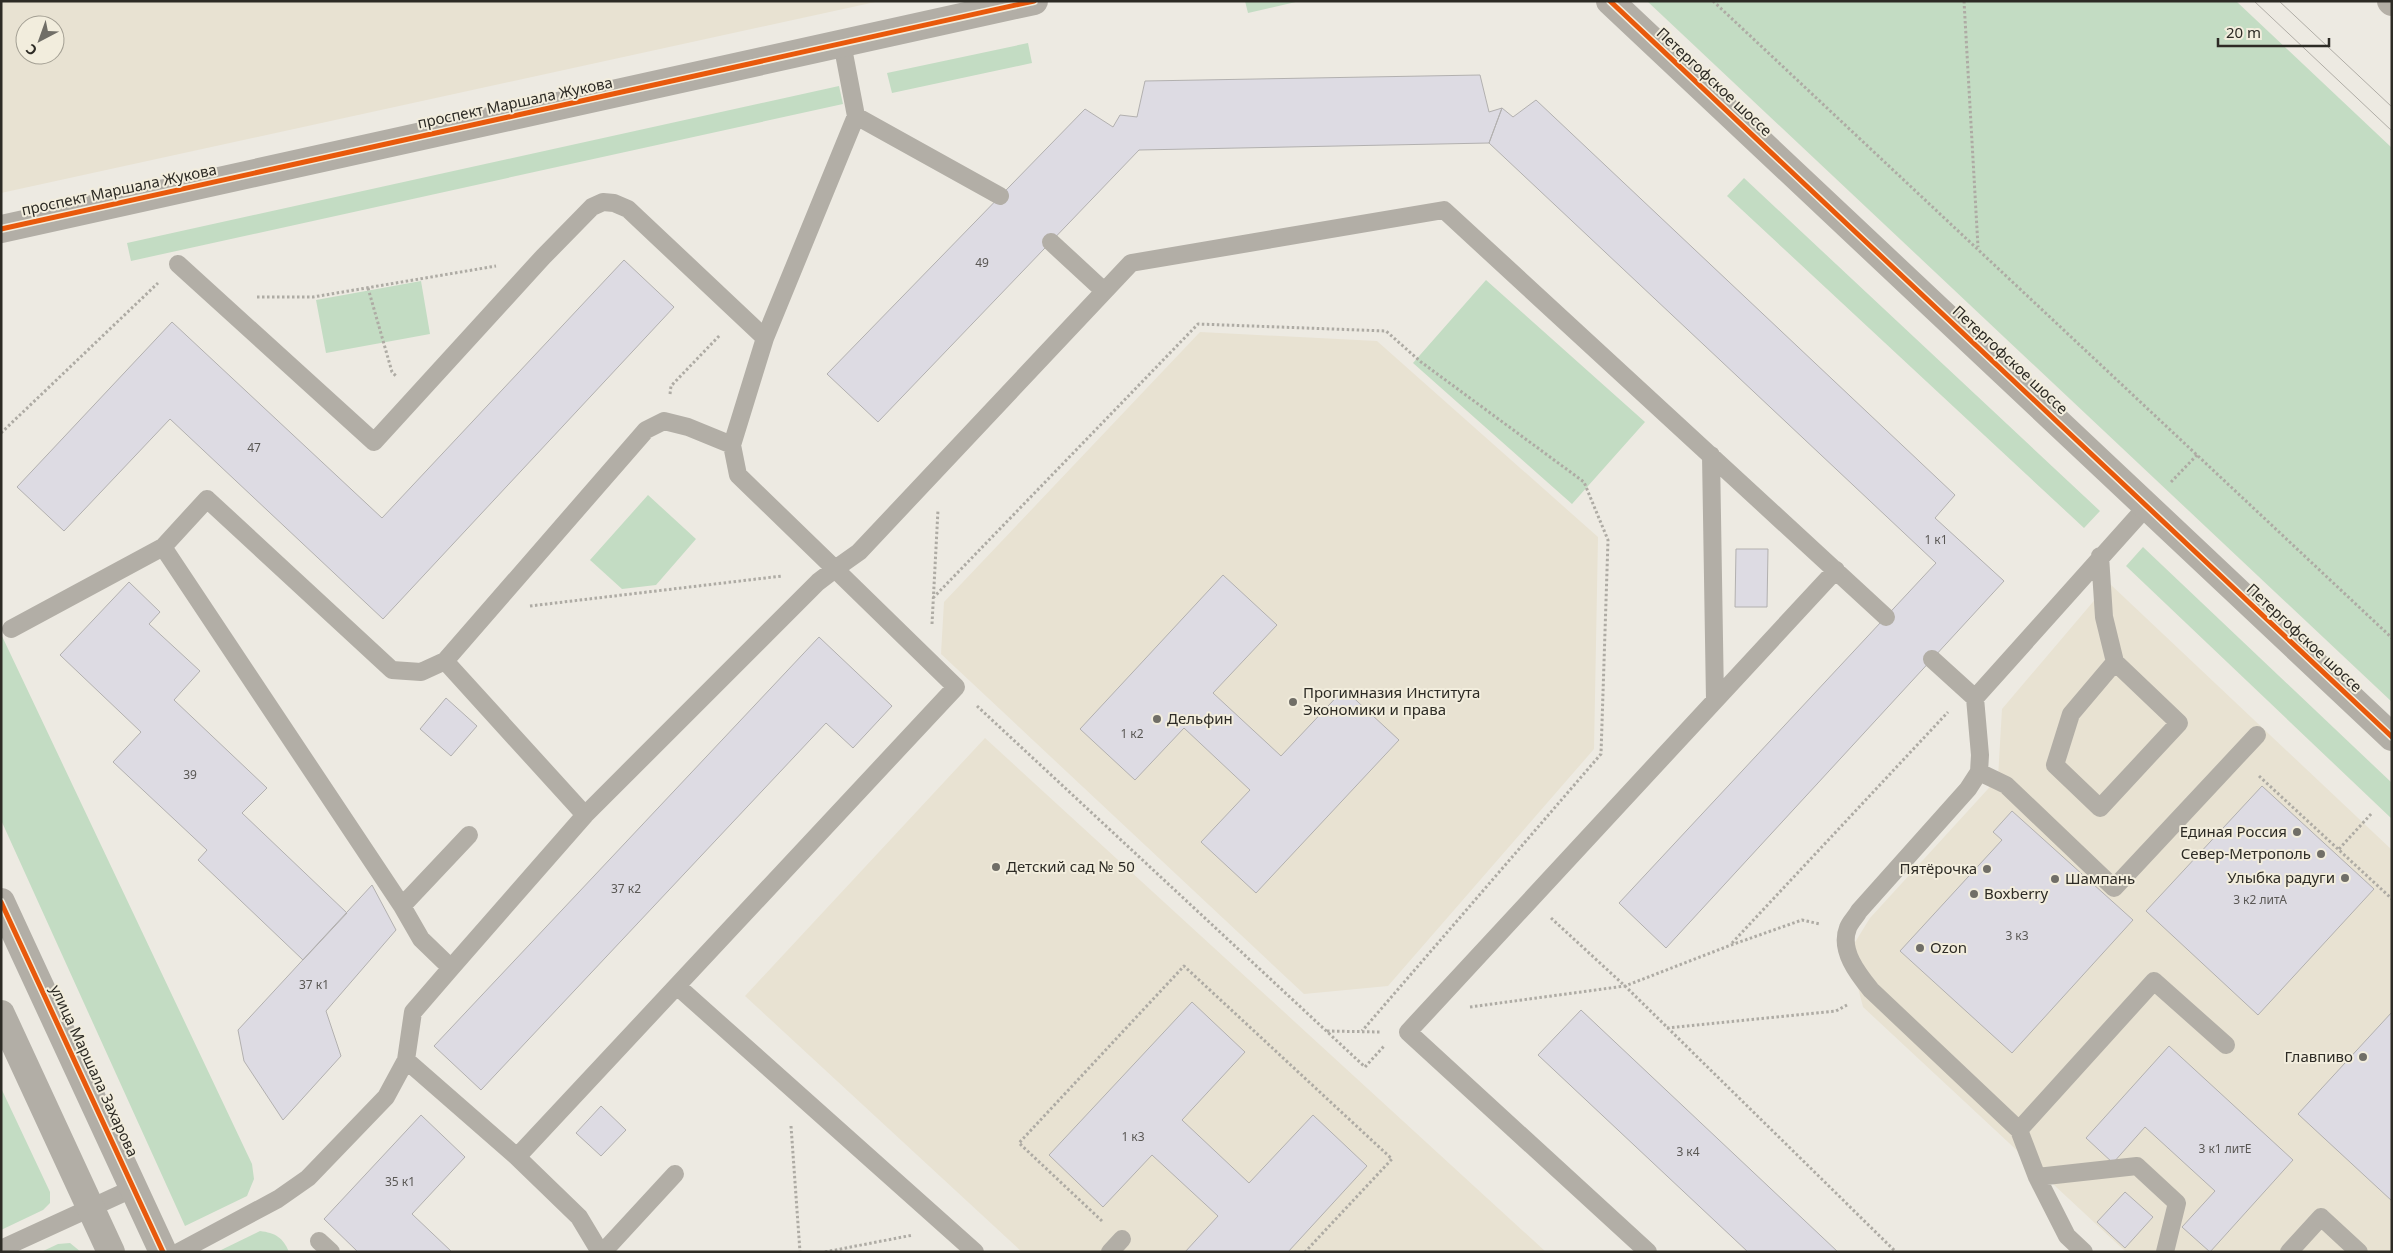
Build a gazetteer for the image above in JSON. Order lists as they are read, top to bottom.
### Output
{
  "streets": {
    "street": ["Петергофское шоссе", "проспект Маршала Жукова", "улица Маршала Захарова"]
  },
  "places": [
    "Прогимназия Института Экономики и права",
    "Дельфин",
    "Единая Россия",
    "Север-Метрополь",
    "Детский сад № 50",
    "Пятёрочка",
    "Улыбка радуги",
    "Шампань",
    "Boxberry",
    "Ozon",
    "Главпиво"
  ],
  "house_numbers": [
    "49",
    "47",
    "1 к1",
    "1 к2",
    "39",
    "37 к2",
    "3 к2 литА",
    "3 к3",
    "37 к1",
    "1 к3",
    "3 к1 литЕ",
    "3 к4",
    "35 к1"
  ],
  "scale_bar": "20 m",
  "north": "bottom left"
}
